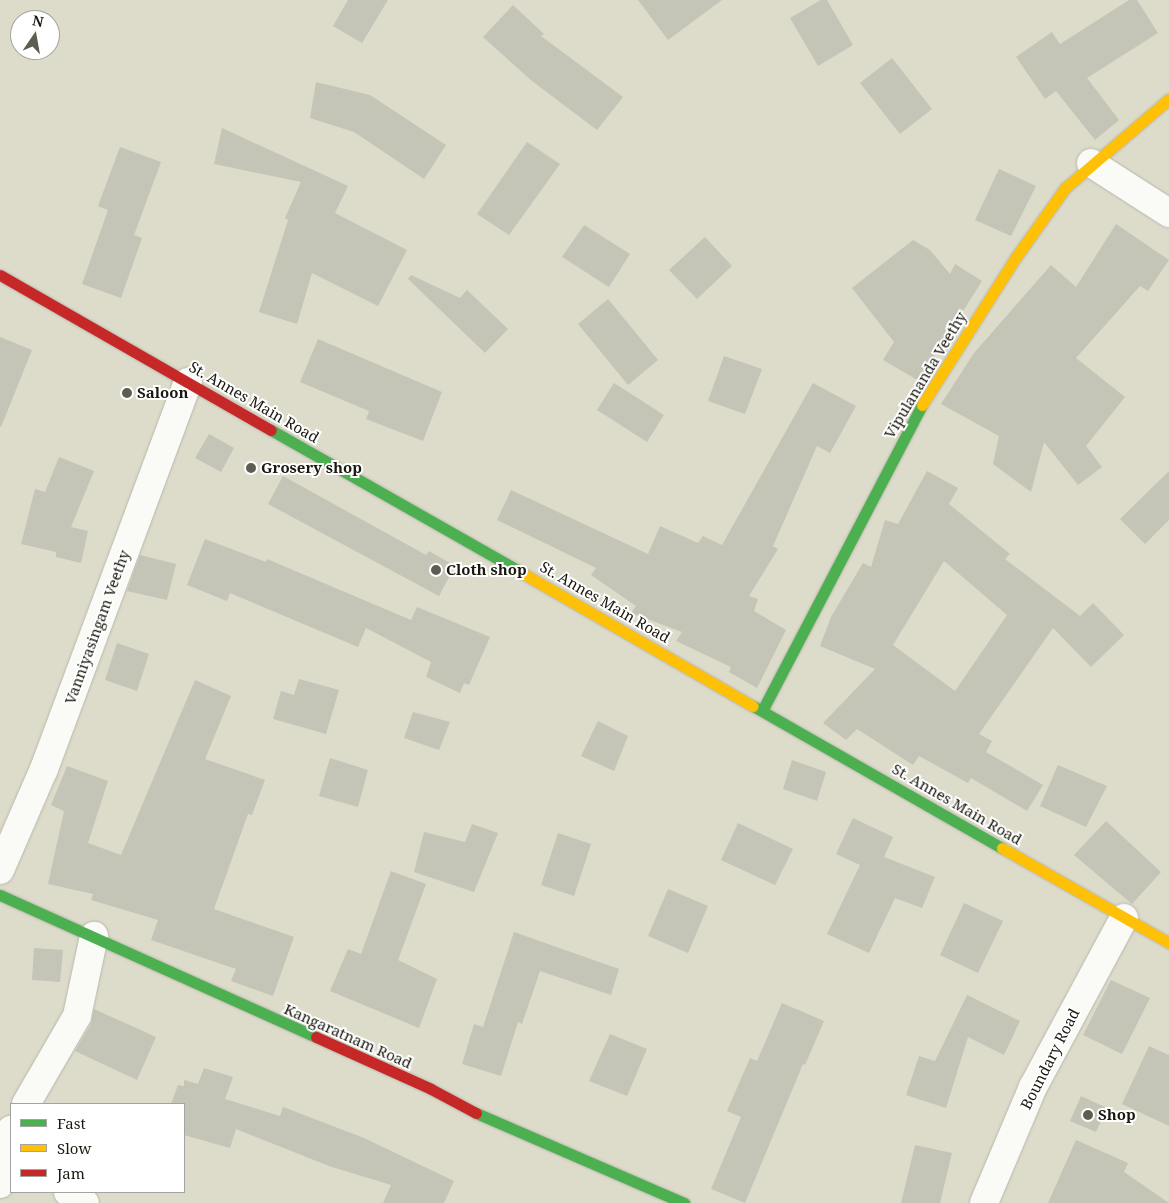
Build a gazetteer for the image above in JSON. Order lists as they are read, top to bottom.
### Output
{
  "streets": {
    "street": [
      "Vipulananda Veethy",
      "St. Annes Main Road",
      "Vanniyasingam Veethy",
      "Kangaratnam Road",
      "Boundary Road"
    ]
  },
  "crossings": [
    ["Vipulananda Veethy", "St. Annes Main Road"],
    ["St. Annes Main Road", "Vanniyasingam Veethy"],
    ["St. Annes Main Road", "Boundary Road"]
  ],
  "places": [
    "Saloon",
    "Grosery shop",
    "Cloth shop",
    "Shop"
  ],
  "legend": ["Fast", "Slow", "Jam"],
  "north": "top"
}
